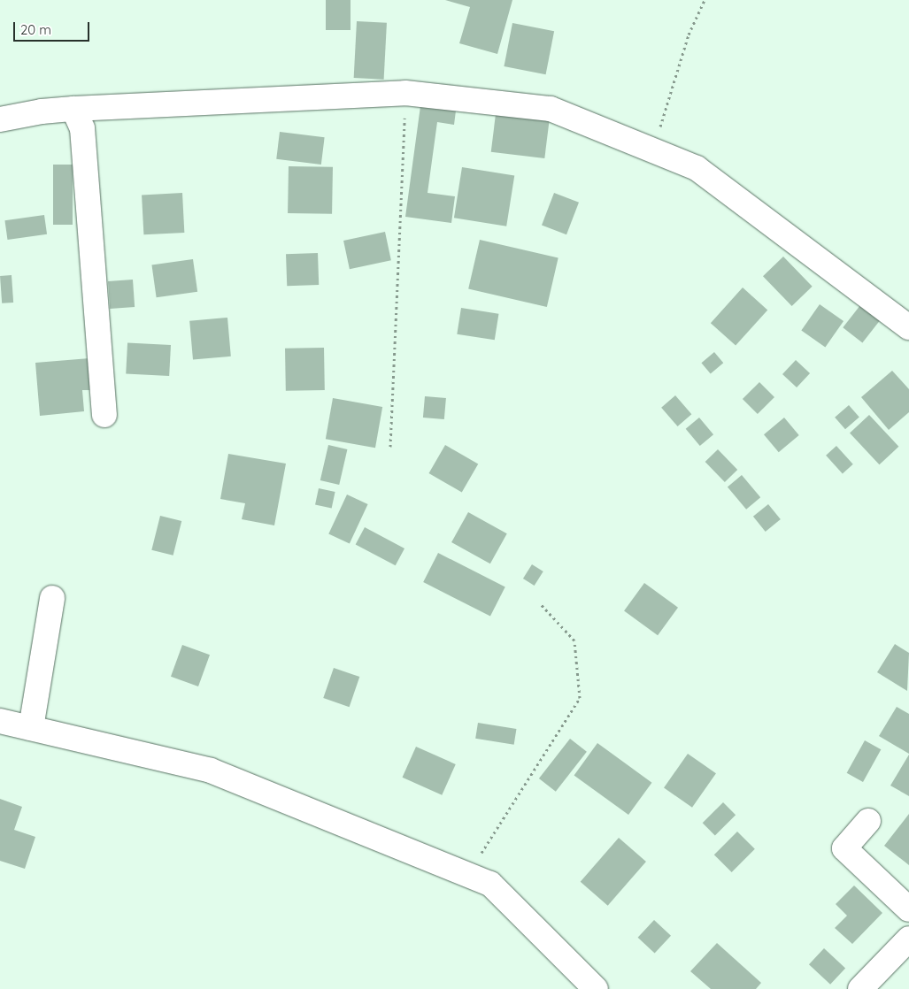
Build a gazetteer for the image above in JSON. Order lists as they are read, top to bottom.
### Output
{
  "scale_bar": "20 m"
}
